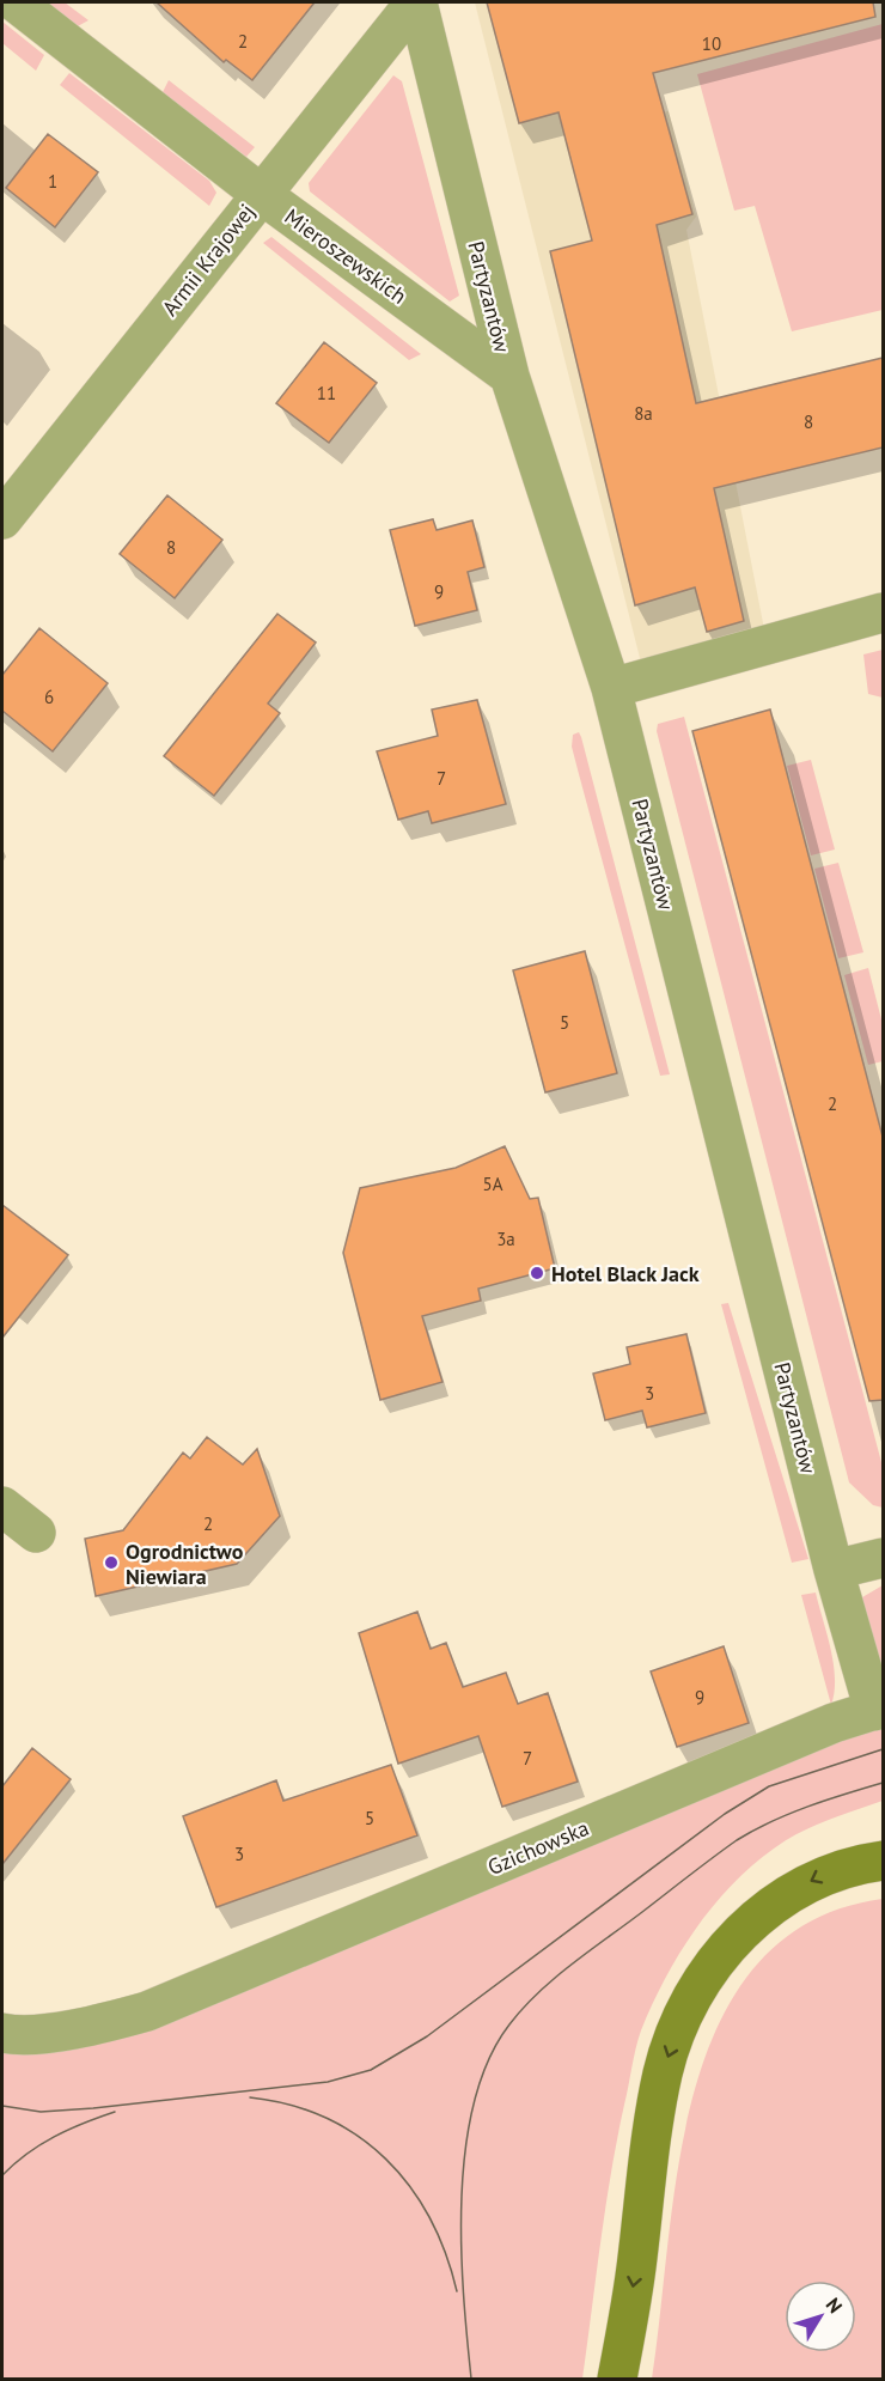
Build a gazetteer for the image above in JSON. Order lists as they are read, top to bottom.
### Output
{
  "streets": {
    "street": [
      "Mieroszewskich",
      "Armii Krajowej",
      "Partyzantów",
      "Gzichowska"
    ]
  },
  "crossings": [
    ["Mieroszewskich", "Armii Krajowej"],
    ["Mieroszewskich", "Partyzantów"],
    ["Armii Krajowej", "Partyzantów"],
    ["Partyzantów", "Gzichowska"]
  ],
  "places": ["Hotel Black Jack", "Ogrodnictwo Niewiara"],
  "house_numbers": [
    "2",
    "10",
    "1",
    "11",
    "8a",
    "8",
    "8",
    "9",
    "6",
    "7",
    "5",
    "2",
    "5A",
    "3a",
    "3",
    "2",
    "9",
    "7",
    "5",
    "3"
  ],
  "north": "top right"
}
